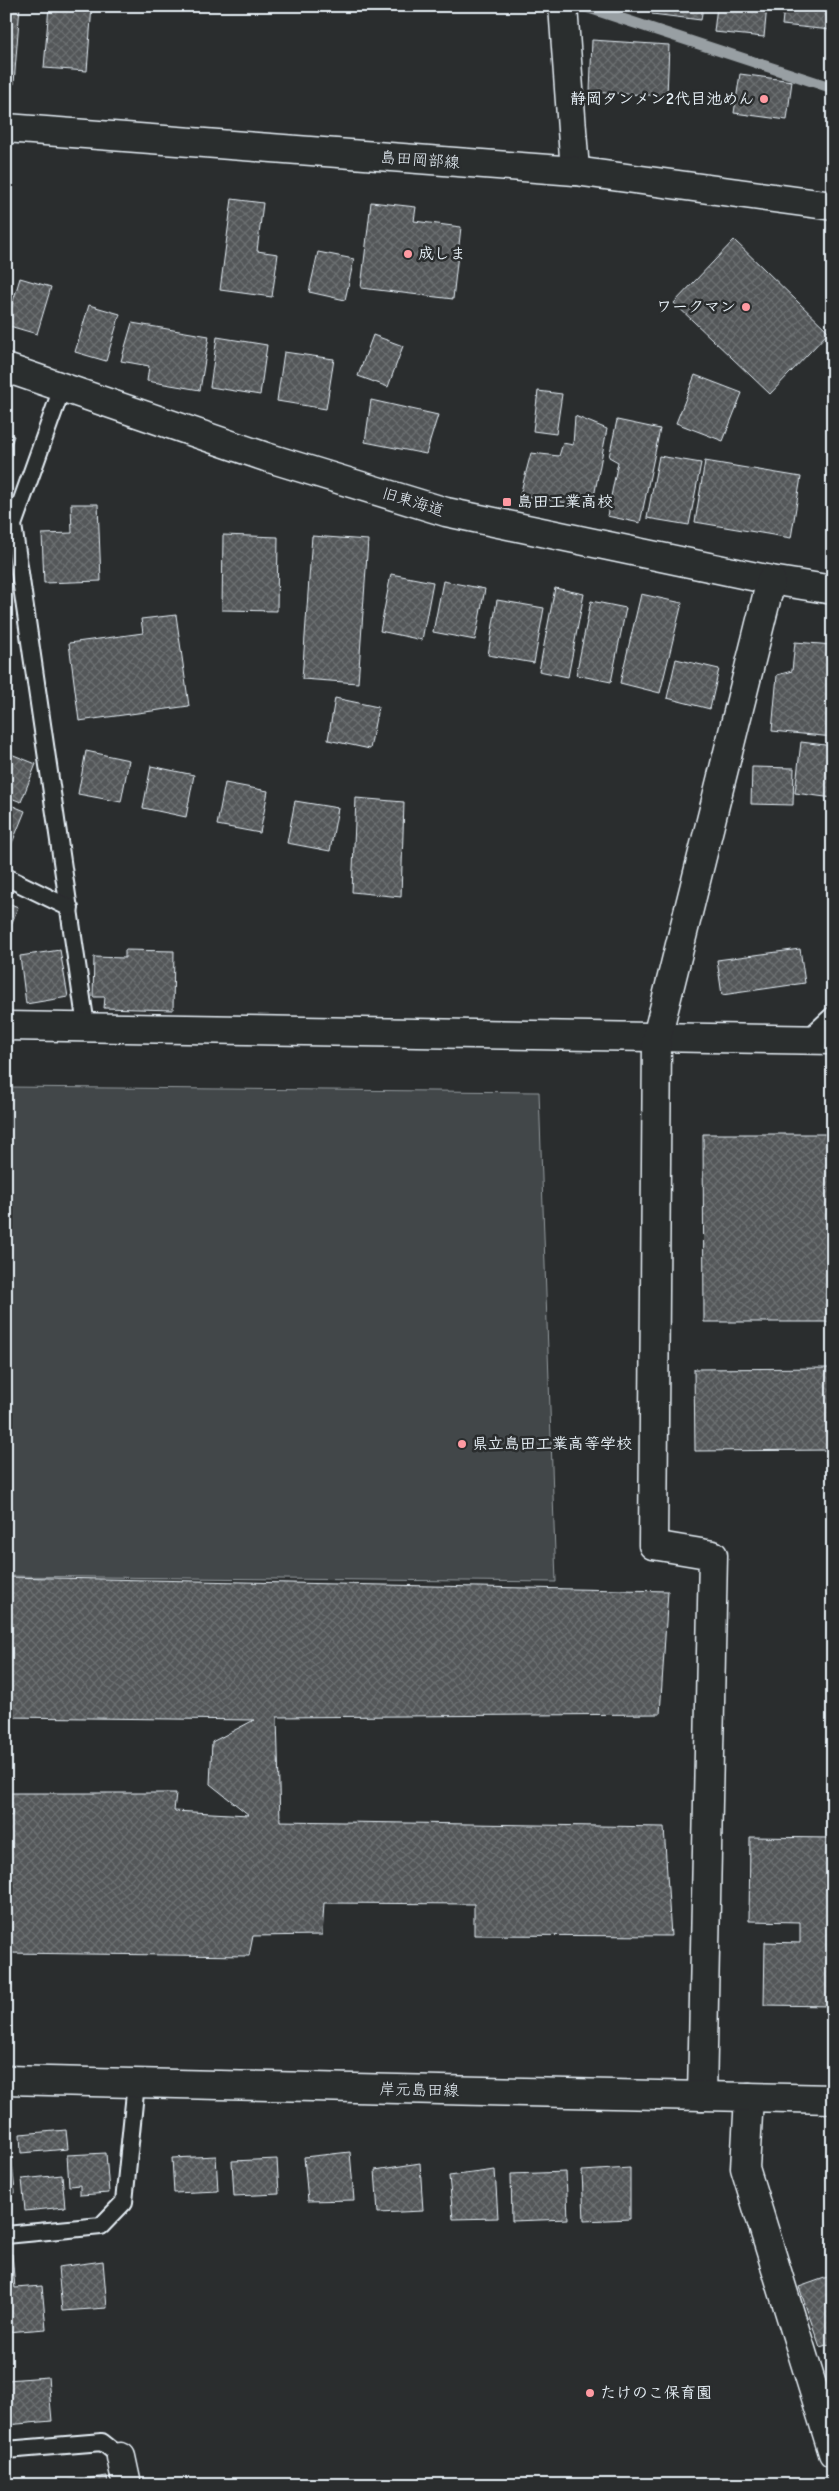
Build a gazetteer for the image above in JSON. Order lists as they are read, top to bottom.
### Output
{
  "streets": {
    "street": ["島田岡部線", "旧東海道", "岸元島田線"]
  },
  "places": {
    "other": [
      "静岡タンメン2代目池めん",
      "成しま",
      "ワークマン",
      "県立島田工業高等学校",
      "たけのこ保育園"
    ],
    "transit": ["島田工業高校"]
  }
}
